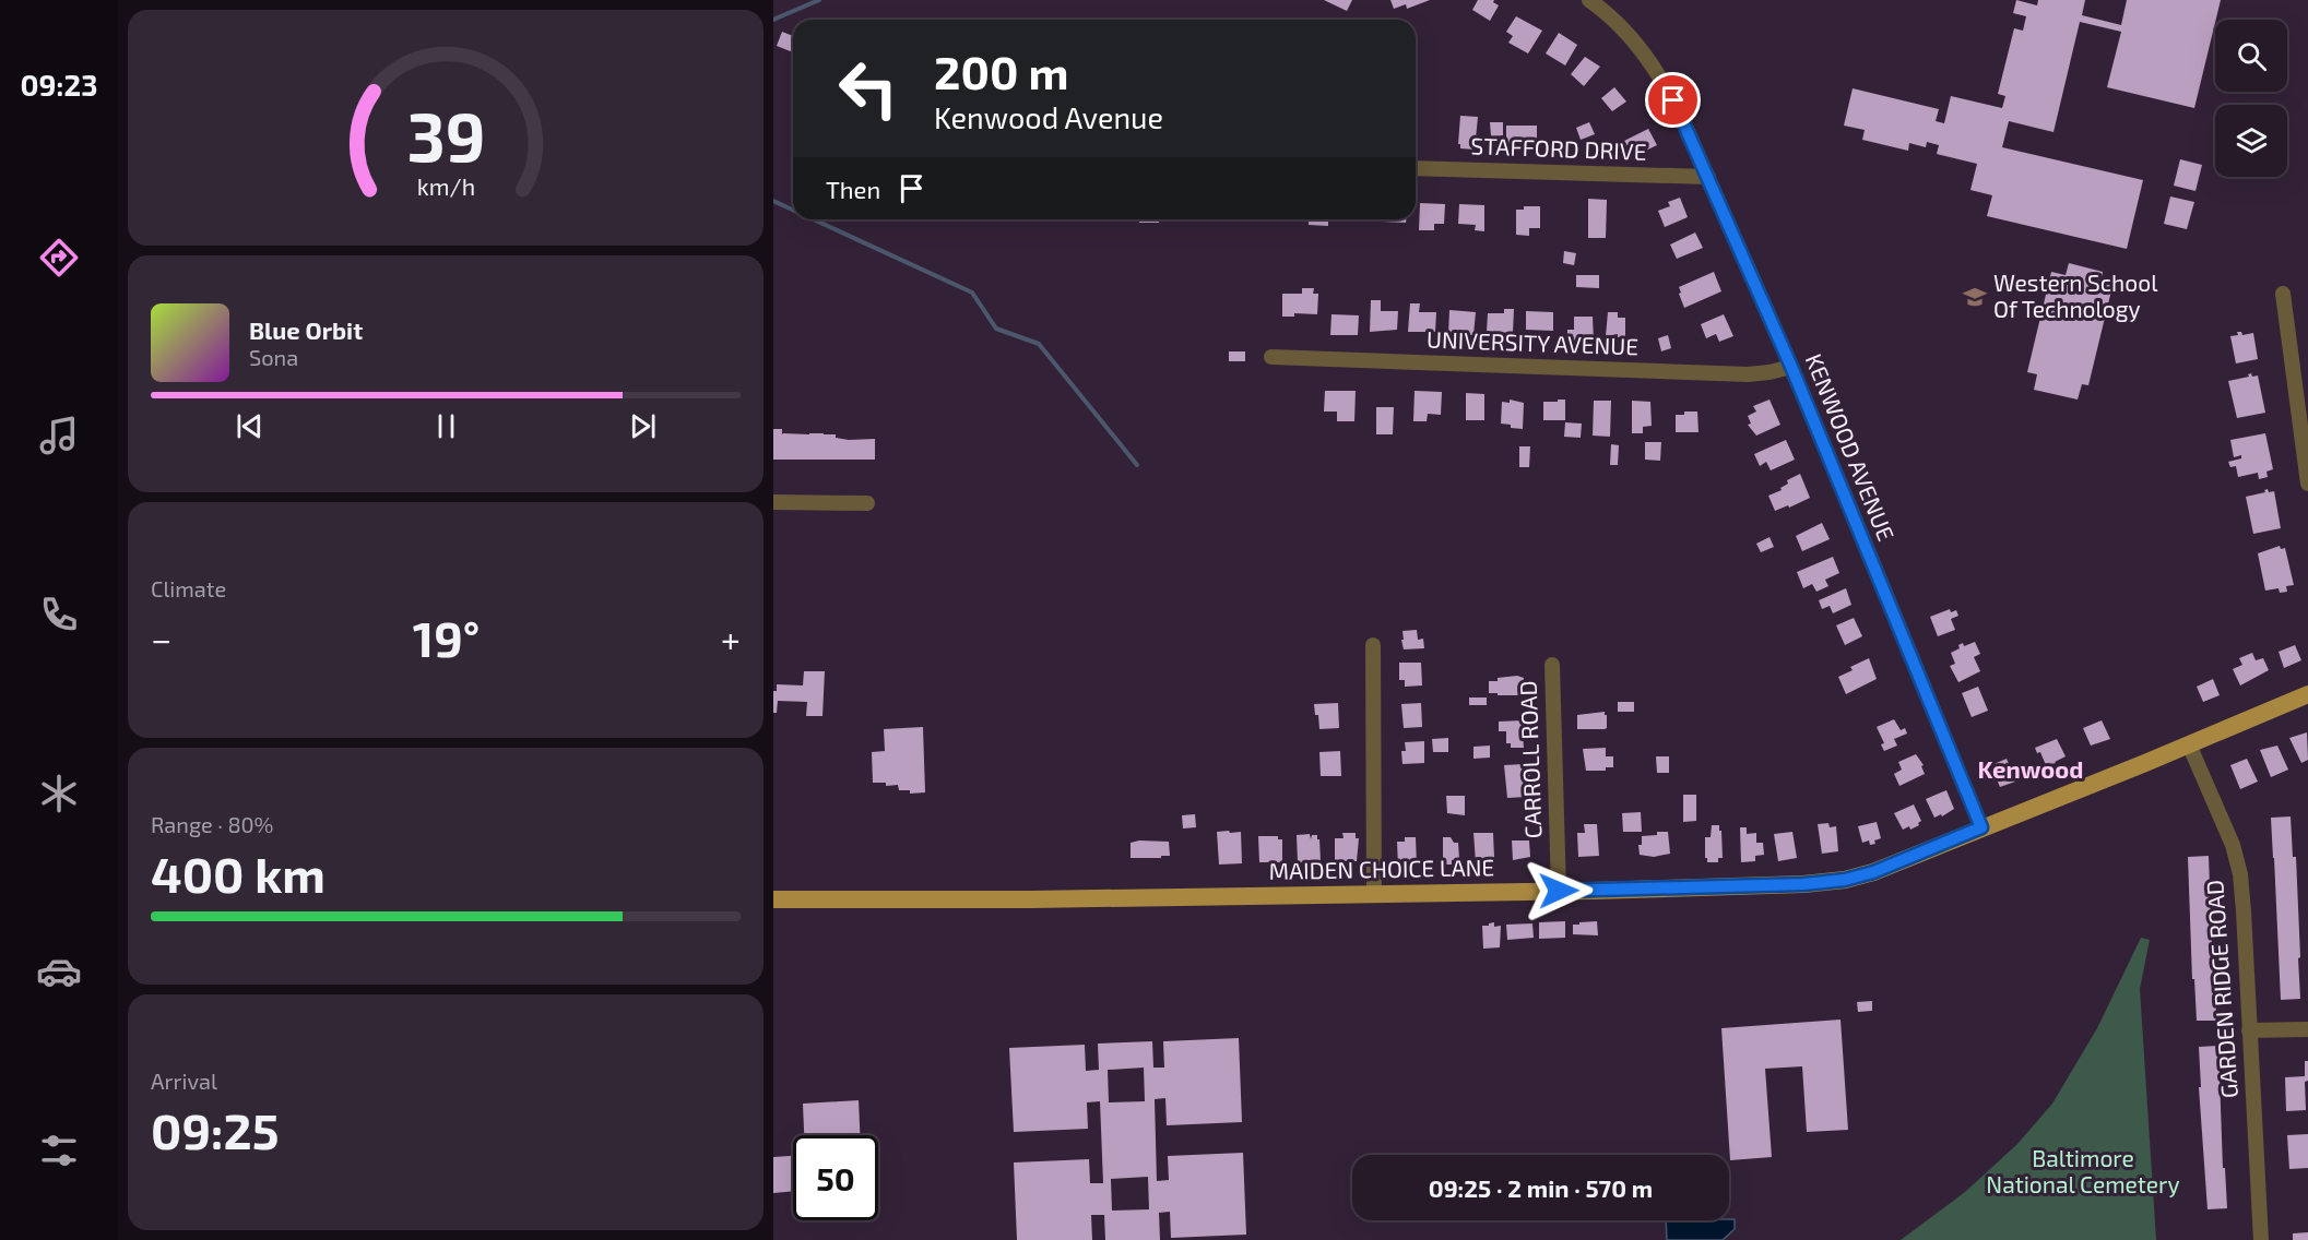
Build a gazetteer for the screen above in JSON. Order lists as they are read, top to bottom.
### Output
{
  "streets": {
    "main road": ["MAIDEN CHOICE LANE"],
    "street": [
      "STAFFORD DRIVE",
      "UNIVERSITY AVENUE",
      "KENWOOD AVENUE",
      "CARROLL ROAD",
      "GARDEN RIDGE ROAD"
    ]
  },
  "crossings": [
    ["STAFFORD DRIVE", "KENWOOD AVENUE"],
    ["UNIVERSITY AVENUE", "KENWOOD AVENUE"],
    ["KENWOOD AVENUE", "MAIDEN CHOICE LANE"],
    ["CARROLL ROAD", "MAIDEN CHOICE LANE"],
    ["MAIDEN CHOICE LANE", "GARDEN RIDGE ROAD"]
  ],
  "districts": ["Kenwood"],
  "parks": ["Baltimore National Cemetery"],
  "places": {
    "school or university": ["Western School Of Technology"]
  },
  "page": {
    "tabs": "09:23",
    "turn": ["200 m", "Kenwood Avenue"],
    "then": "Then",
    "song": ["Blue Orbit", "Sona"],
    "tile": [
      "Climate",
      ["Range · 80%", "400 km"],
      ["Arrival", "09:25"]
    ],
    "heat": ["−", "19°", "+"],
    "limit": "50",
    "trip": "09:25 · 2 min · 570 m",
    "gauge": ["39", "km/h"]
  }
}
